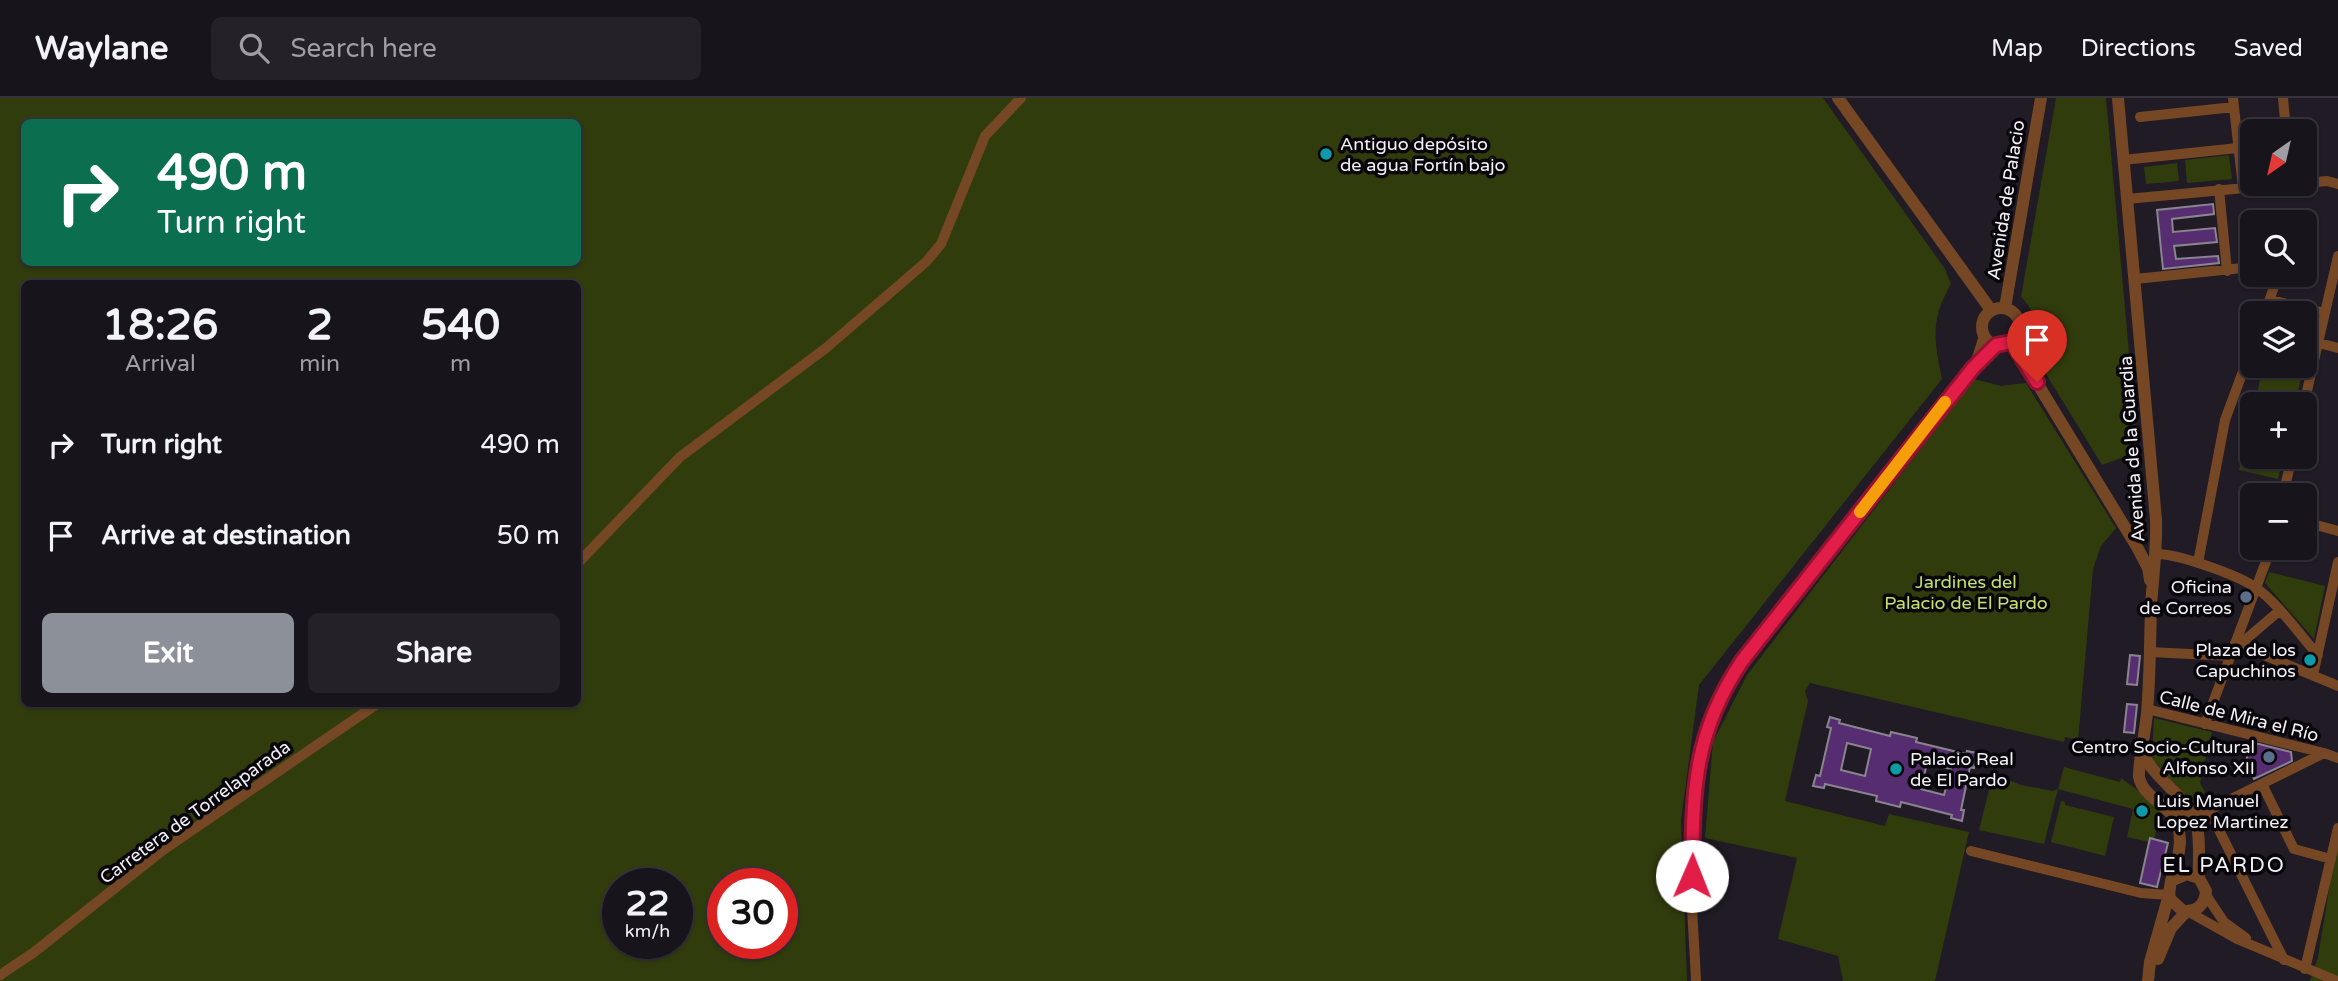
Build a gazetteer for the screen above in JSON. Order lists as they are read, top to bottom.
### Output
{
  "streets": {
    "street": [
      "Avenida de Palacio",
      "Avenida de la Guardia",
      "Calle de Mira el Río",
      "Carretera de Torrelaparada"
    ]
  },
  "crossings": [
    ["Avenida de la Guardia", "Calle de Mira el Río"]
  ],
  "districts": ["EL PARDO"],
  "parks": ["Jardines del Palacio de El Pardo"],
  "places": [
    "Antiguo depósito de agua Fortín bajo",
    "Oficina de Correos",
    "Plaza de los Capuchinos",
    "Centro Socio-Cultural Alfonso XII",
    "Palacio Real de El Pardo",
    "Luis Manuel Lopez Martinez"
  ],
  "north": "bottom left",
  "page": {
    "header": "Waylane",
    "search": "Search here",
    "nav": ["Map", "Directions", "Saved"],
    "map_buttons": ["+", "−"],
    "turn": ["490 m", "Turn right"],
    "eta": [
      "18:26",
      "Arrival",
      "2",
      "min",
      "540",
      "m"
    ],
    "list": [
      {
        "name": "Turn right",
        "value": "490 m"
      },
      {
        "name": "Arrive at destination",
        "value": "50 m"
      }
    ],
    "buttons": ["Exit", "Share"],
    "speed": "22 km/h",
    "limit": "30"
  }
}
